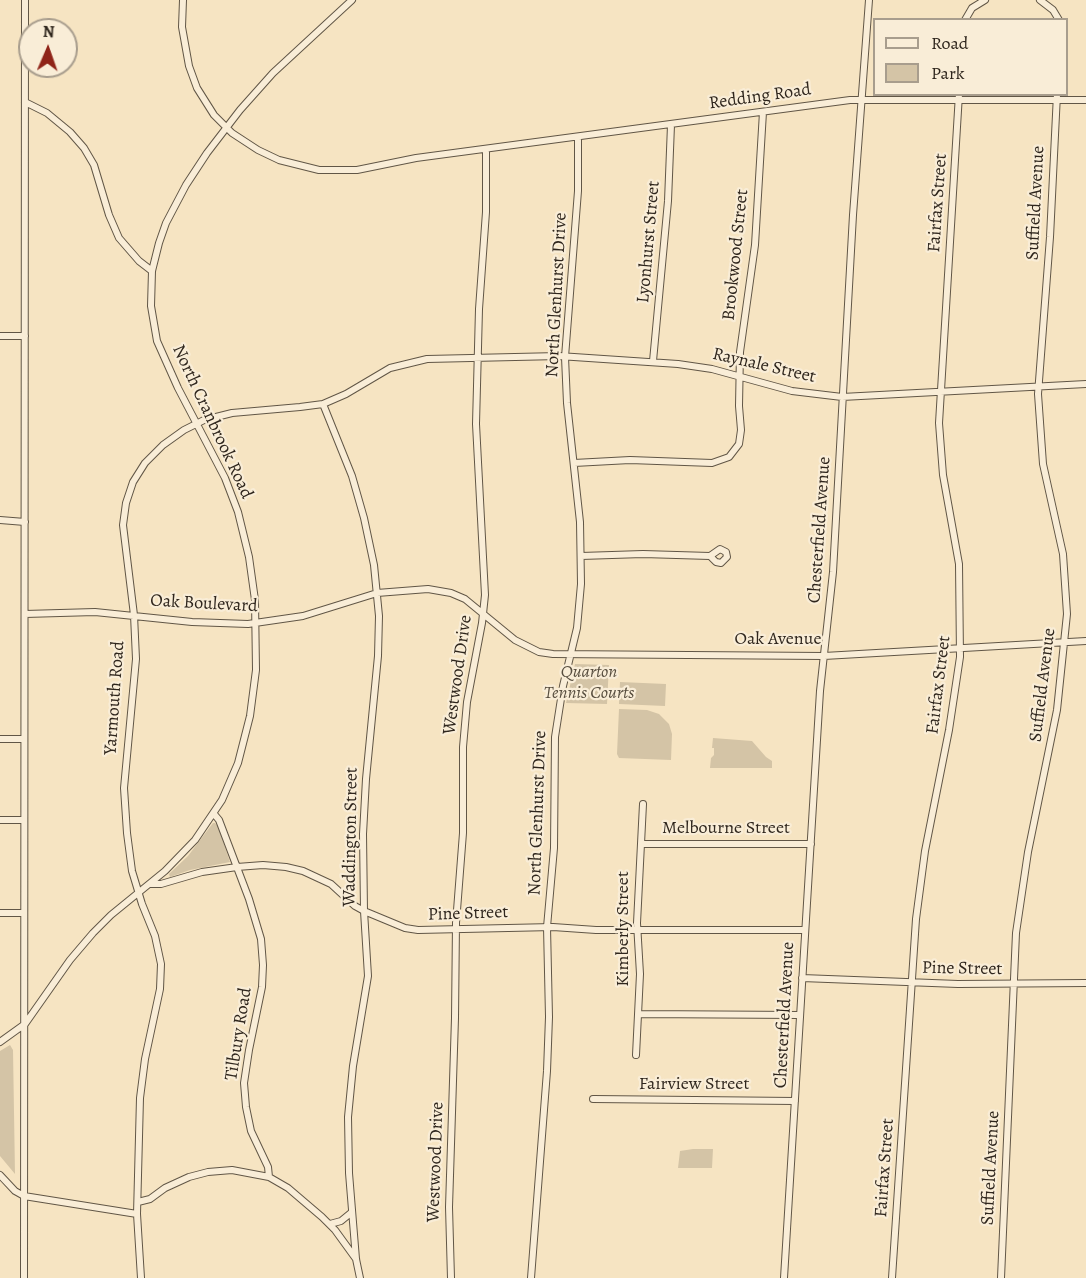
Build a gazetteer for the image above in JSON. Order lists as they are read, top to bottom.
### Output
{
  "streets": {
    "street": [
      "Redding Road",
      "Fairfax Street",
      "Suffield Avenue",
      "Lyonhurst Street",
      "Brookwood Street",
      "North Glenhurst Drive",
      "Raynale Street",
      "North Cranbrook Road",
      "Chesterfield Avenue",
      "Oak Boulevard",
      "Oak Avenue",
      "Westwood Drive",
      "Yarmouth Road",
      "Melbourne Street",
      "Waddington Street",
      "Pine Street",
      "Kimberly Street",
      "Tilbury Road",
      "Fairview Street"
    ]
  },
  "crossings": [
    ["Redding Road", "Fairfax Street"],
    ["Redding Road", "Suffield Avenue"],
    ["Redding Road", "Lyonhurst Street"],
    ["Redding Road", "Brookwood Street"],
    ["Redding Road", "North Glenhurst Drive"],
    ["Redding Road", "North Cranbrook Road"],
    ["Redding Road", "Chesterfield Avenue"],
    ["Redding Road", "Westwood Drive"],
    ["Fairfax Street", "Raynale Street"],
    ["Fairfax Street", "Oak Avenue"],
    ["Fairfax Street", "Pine Street"],
    ["Suffield Avenue", "Raynale Street"],
    ["Suffield Avenue", "Oak Avenue"],
    ["Suffield Avenue", "Pine Street"],
    ["Lyonhurst Street", "Raynale Street"],
    ["Brookwood Street", "North Glenhurst Drive"],
    ["Brookwood Street", "Raynale Street"],
    ["North Glenhurst Drive", "Raynale Street"],
    ["North Glenhurst Drive", "Oak Avenue"],
    ["North Glenhurst Drive", "Pine Street"],
    ["Raynale Street", "Chesterfield Avenue"],
    ["Raynale Street", "Westwood Drive"],
    ["Raynale Street", "Yarmouth Road"],
    ["North Cranbrook Road", "Oak Boulevard"],
    ["North Cranbrook Road", "Yarmouth Road"],
    ["North Cranbrook Road", "Pine Street"],
    ["North Cranbrook Road", "Tilbury Road"],
    ["Chesterfield Avenue", "Oak Avenue"],
    ["Chesterfield Avenue", "Melbourne Street"],
    ["Chesterfield Avenue", "Pine Street"],
    ["Chesterfield Avenue", "Fairview Street"],
    ["Oak Boulevard", "Oak Avenue"],
    ["Oak Boulevard", "Westwood Drive"],
    ["Oak Boulevard", "Yarmouth Road"],
    ["Oak Boulevard", "Waddington Street"],
    ["Oak Avenue", "Westwood Drive"],
    ["Westwood Drive", "Pine Street"],
    ["Yarmouth Road", "Waddington Street"],
    ["Melbourne Street", "Kimberly Street"],
    ["Waddington Street", "Pine Street"],
    ["Pine Street", "Kimberly Street"],
    ["Pine Street", "Tilbury Road"]
  ],
  "parks": ["Quarton Tennis Courts"],
  "legend": ["Road", "Park"],
  "north": "top"
}
